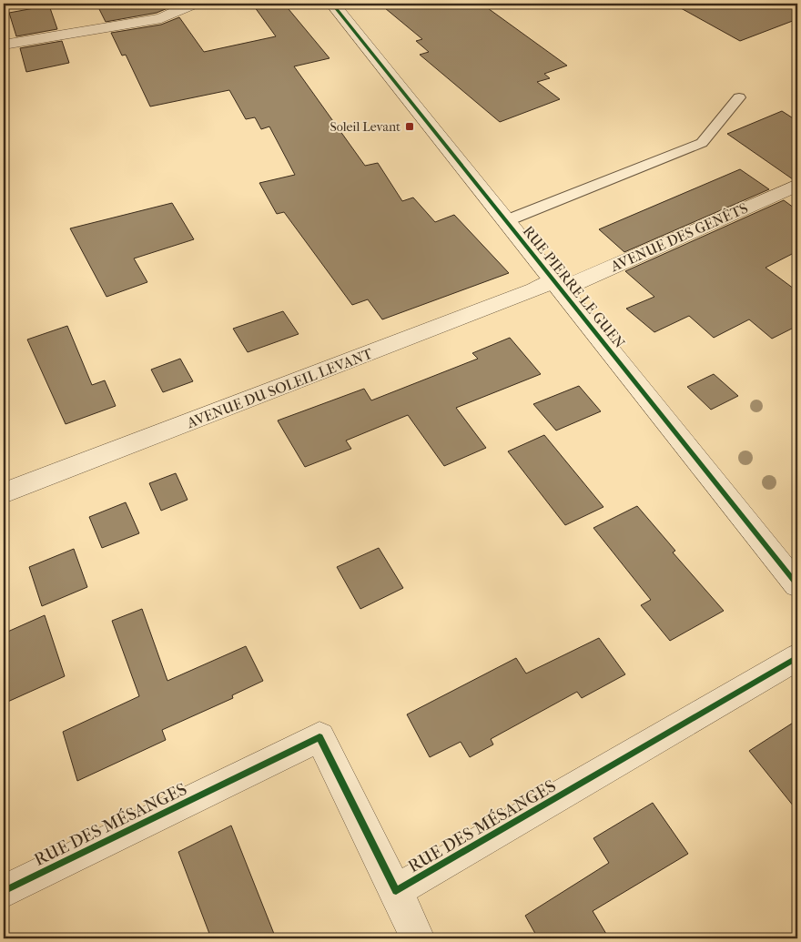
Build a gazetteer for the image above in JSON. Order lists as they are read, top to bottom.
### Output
{
  "streets": {
    "street": [
      "AVENUE DES GENÊTS",
      "RUE PIERRE LE GUEN",
      "AVENUE DU SOLEIL LEVANT",
      "RUE DES MÉSANGES"
    ]
  },
  "crossings": [
    ["AVENUE DES GENÊTS", "RUE PIERRE LE GUEN"],
    ["AVENUE DES GENÊTS", "AVENUE DU SOLEIL LEVANT"],
    ["RUE PIERRE LE GUEN", "AVENUE DU SOLEIL LEVANT"]
  ],
  "places": {
    "transit": ["Soleil Levant"]
  }
}
